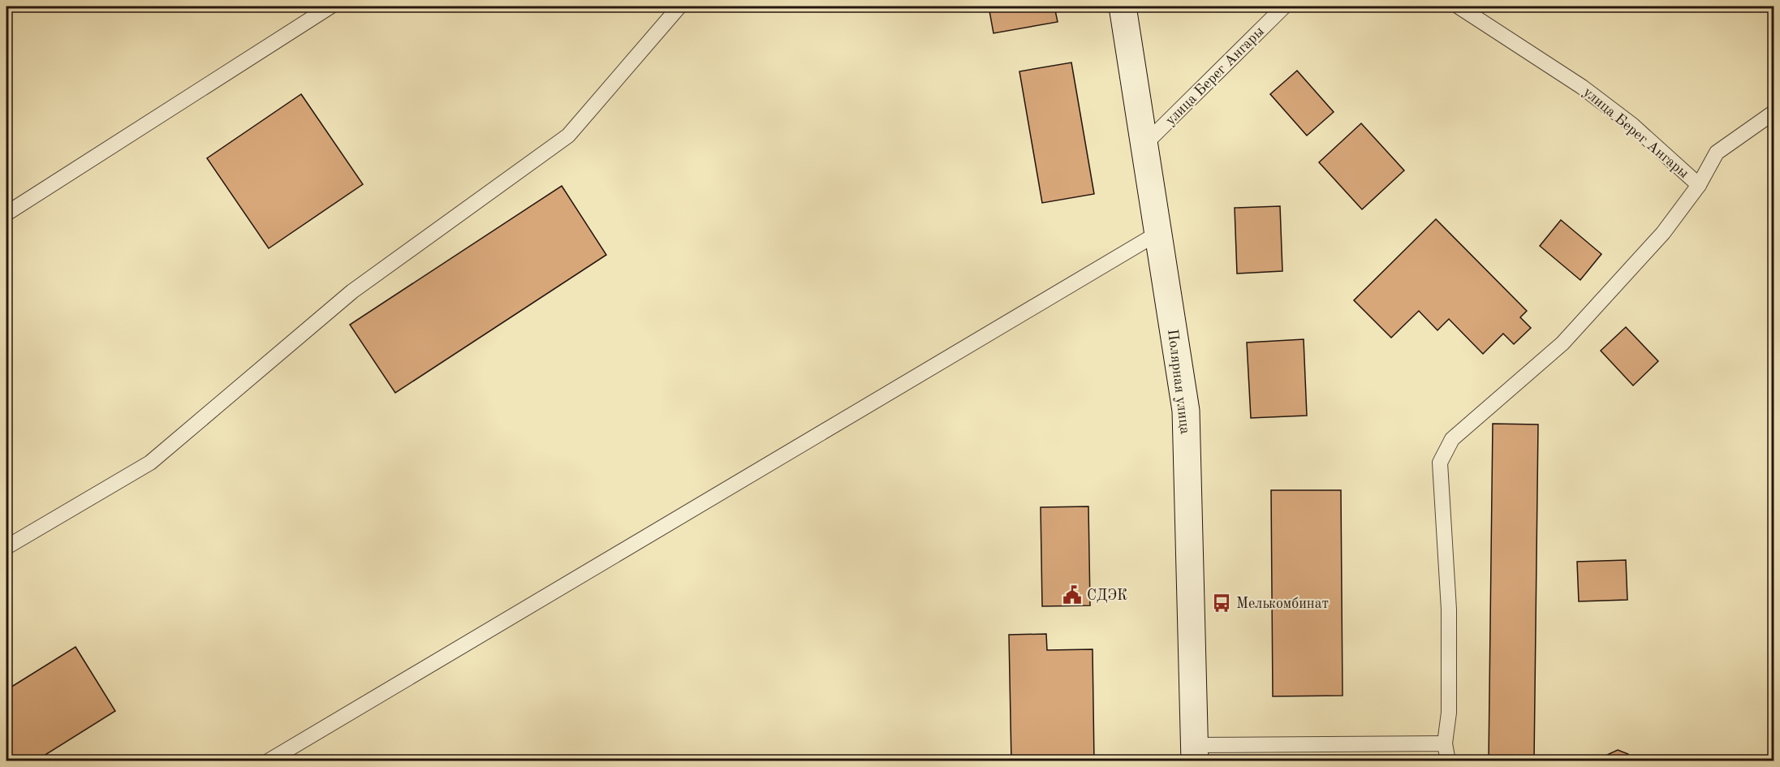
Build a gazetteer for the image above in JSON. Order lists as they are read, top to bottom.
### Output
{
  "streets": {
    "main road": ["Полярная улица"],
    "lane": ["улица Берег Ангары"]
  },
  "crossings": [
    ["улица Берег Ангары", "Полярная улица"]
  ],
  "places": {
    "public building": ["СДЭК"],
    "bus stop": ["Мелькомбинат"]
  }
}
